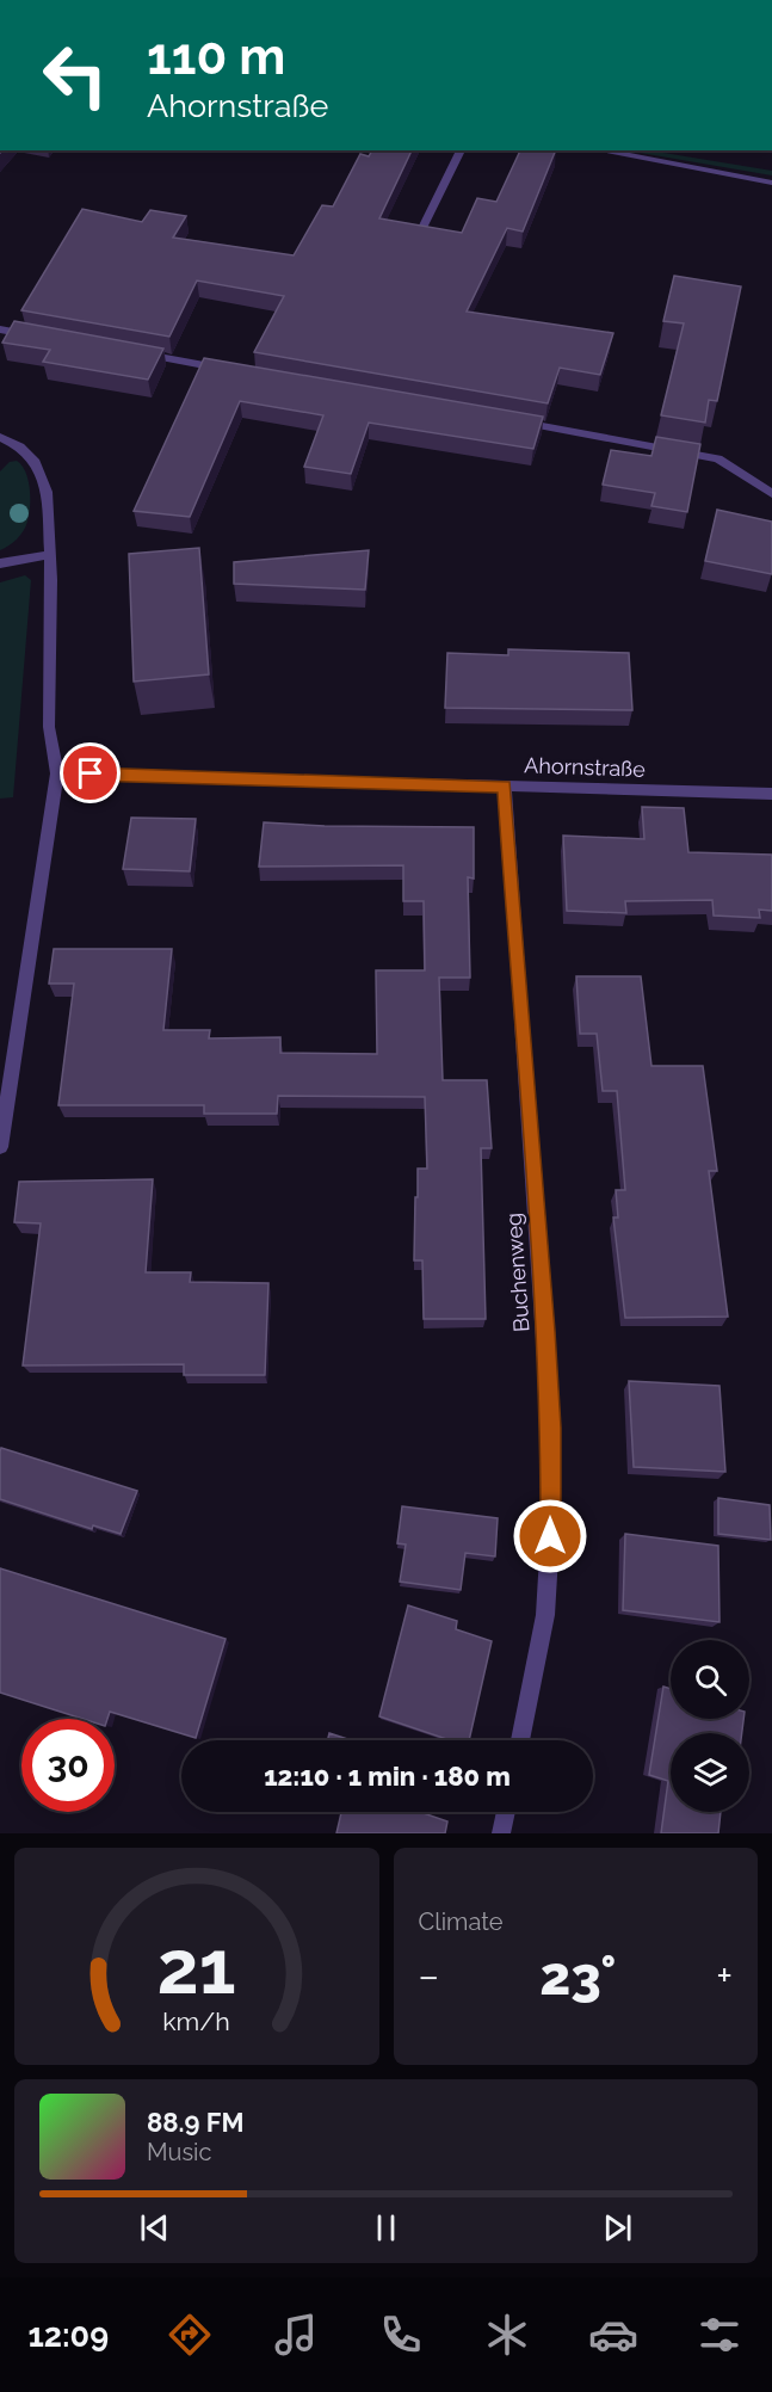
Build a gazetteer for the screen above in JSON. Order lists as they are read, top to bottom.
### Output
{
  "streets": {
    "street": ["Ahornstraße", "Buchenweg"]
  },
  "crossings": [
    ["Ahornstraße", "Buchenweg"]
  ],
  "page": {
    "turn": ["110 m", "Ahornstraße"],
    "limit": "30",
    "trip": "12:10 · 1 min · 180 m",
    "tile": "Climate",
    "heat": ["−", "23°", "+"],
    "song": ["88.9 FM", "Music"],
    "tabs": "12:09",
    "gauge": ["21", "km/h"]
  }
}
